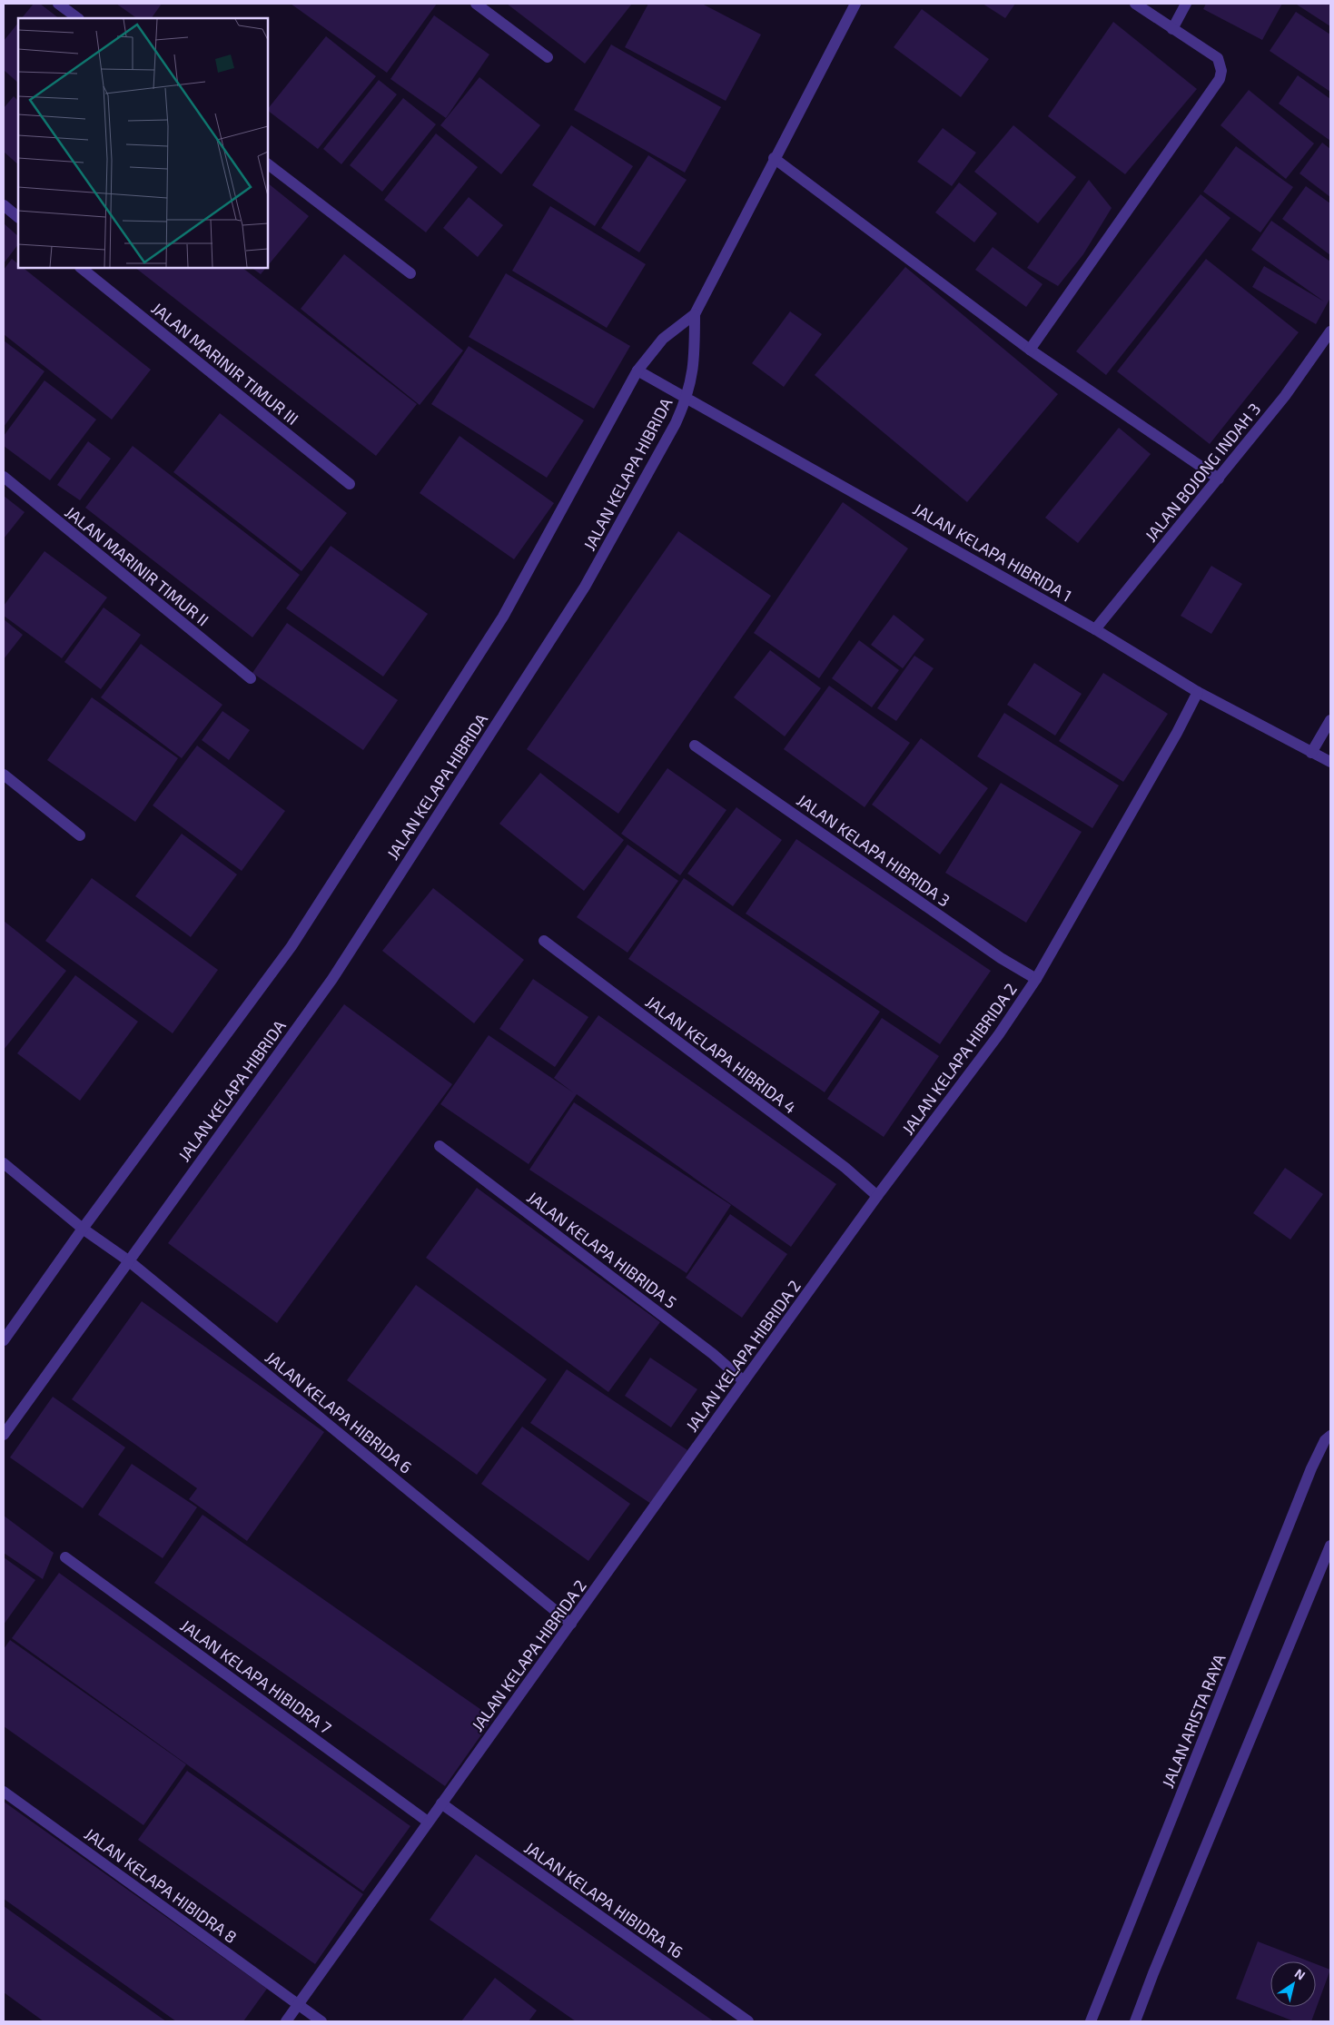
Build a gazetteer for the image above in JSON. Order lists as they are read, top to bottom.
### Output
{
  "streets": {
    "street": [
      "JALAN MARINIR TIMUR III",
      "JALAN BOJONG INDAH 3",
      "JALAN KELAPA HIBRIDA",
      "JALAN KELAPA HIBRIDA 1",
      "JALAN MARINIR TIMUR II",
      "JALAN KELAPA HIBRIDA 3",
      "JALAN KELAPA HIBRIDA 4",
      "JALAN KELAPA HIBRIDA 2",
      "JALAN KELAPA HIBRIDA 5",
      "JALAN KELAPA HIBRIDA 6",
      "JALAN KELAPA HIBIDRA 7",
      "JALAN ARISTA RAYA",
      "JALAN KELAPA HIBIDRA 8",
      "JALAN KELAPA HIBIDRA 16"
    ]
  },
  "crossings": [
    ["JALAN BOJONG INDAH 3", "JALAN KELAPA HIBRIDA 1"],
    ["JALAN KELAPA HIBRIDA", "JALAN KELAPA HIBRIDA 1"],
    ["JALAN KELAPA HIBRIDA", "JALAN KELAPA HIBRIDA 6"],
    ["JALAN KELAPA HIBRIDA 1", "JALAN KELAPA HIBRIDA 2"],
    ["JALAN KELAPA HIBRIDA 3", "JALAN KELAPA HIBRIDA 2"],
    ["JALAN KELAPA HIBRIDA 4", "JALAN KELAPA HIBRIDA 2"],
    ["JALAN KELAPA HIBRIDA 2", "JALAN KELAPA HIBRIDA 5"],
    ["JALAN KELAPA HIBRIDA 2", "JALAN KELAPA HIBRIDA 6"],
    ["JALAN KELAPA HIBRIDA 2", "JALAN KELAPA HIBIDRA 7"],
    ["JALAN KELAPA HIBRIDA 2", "JALAN KELAPA HIBIDRA 8"],
    ["JALAN KELAPA HIBRIDA 2", "JALAN KELAPA HIBIDRA 16"]
  ],
  "north": "top right"
}
